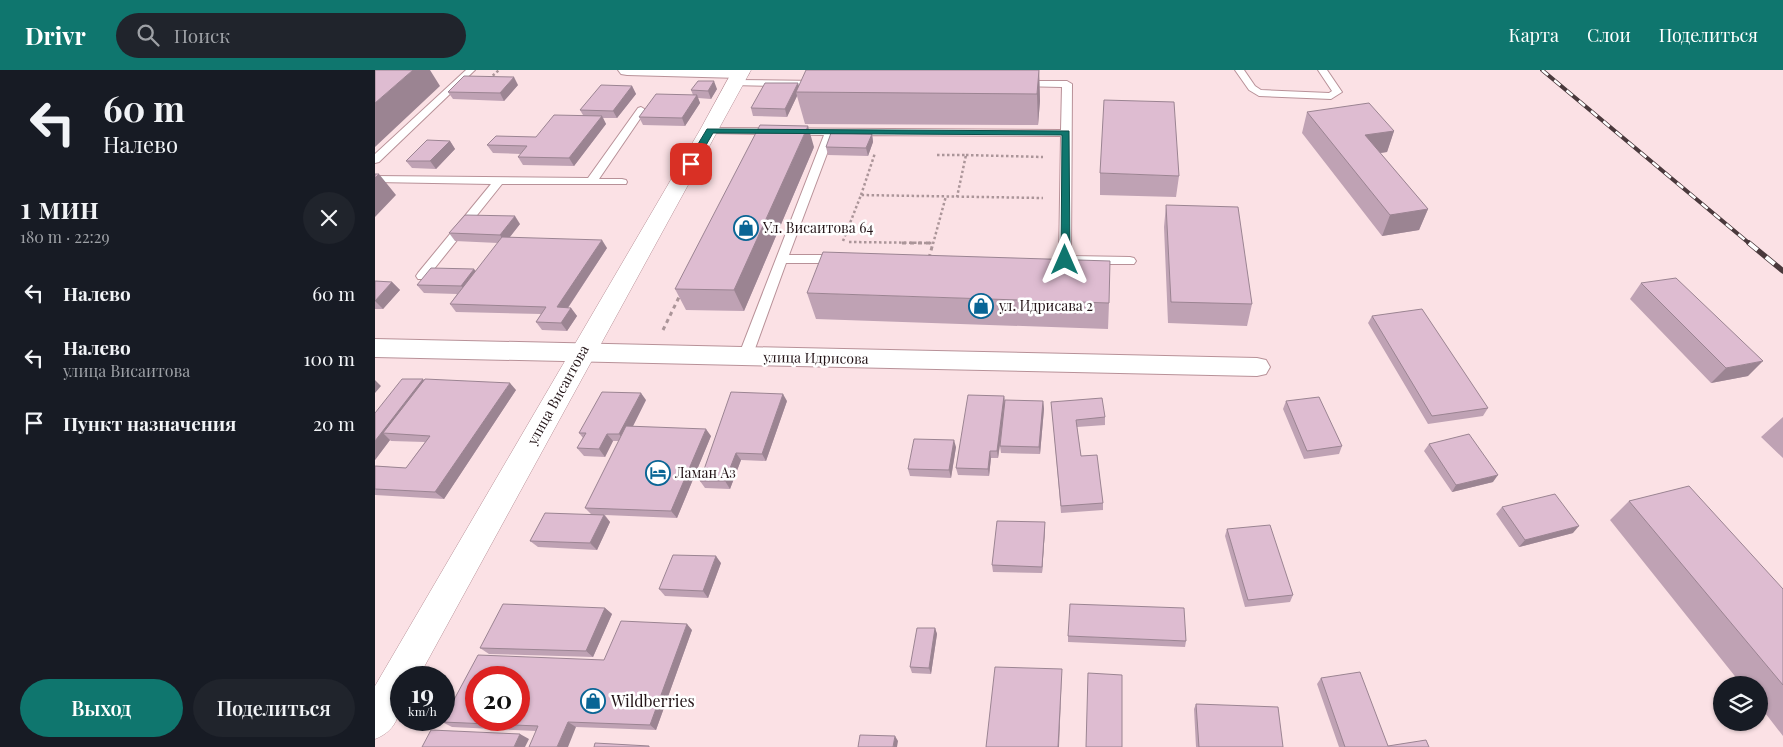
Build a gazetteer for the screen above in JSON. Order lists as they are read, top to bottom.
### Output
{
  "streets": {
    "main road": ["улица Висаитова"],
    "street": ["улица Идрисова"]
  },
  "crossings": [
    ["улица Идрисова", "улица Висаитова"]
  ],
  "places": {
    "shop": ["Ул. Висаитова 64", "ул. Идрисава 2", "Wildberries"],
    "hotel": ["Ламан Аз"]
  },
  "page": {
    "header": "Drivr",
    "search": "Поиск",
    "nav": ["Карта", "Слои", "Поделиться"],
    "turn": ["60 m", "Налево"],
    "heading": ["1 мин", "180 m · 22:29"],
    "list": [
      {
        "name": "Налево",
        "value": "60 m"
      },
      {
        "name": "Налево",
        "note": "улица Висаитова",
        "value": "100 m"
      },
      {
        "name": "Пункт назначения",
        "value": "20 m"
      }
    ],
    "speed": "19 km/h",
    "limit": "20",
    "buttons": ["Выход", "Поделиться"]
  }
}
